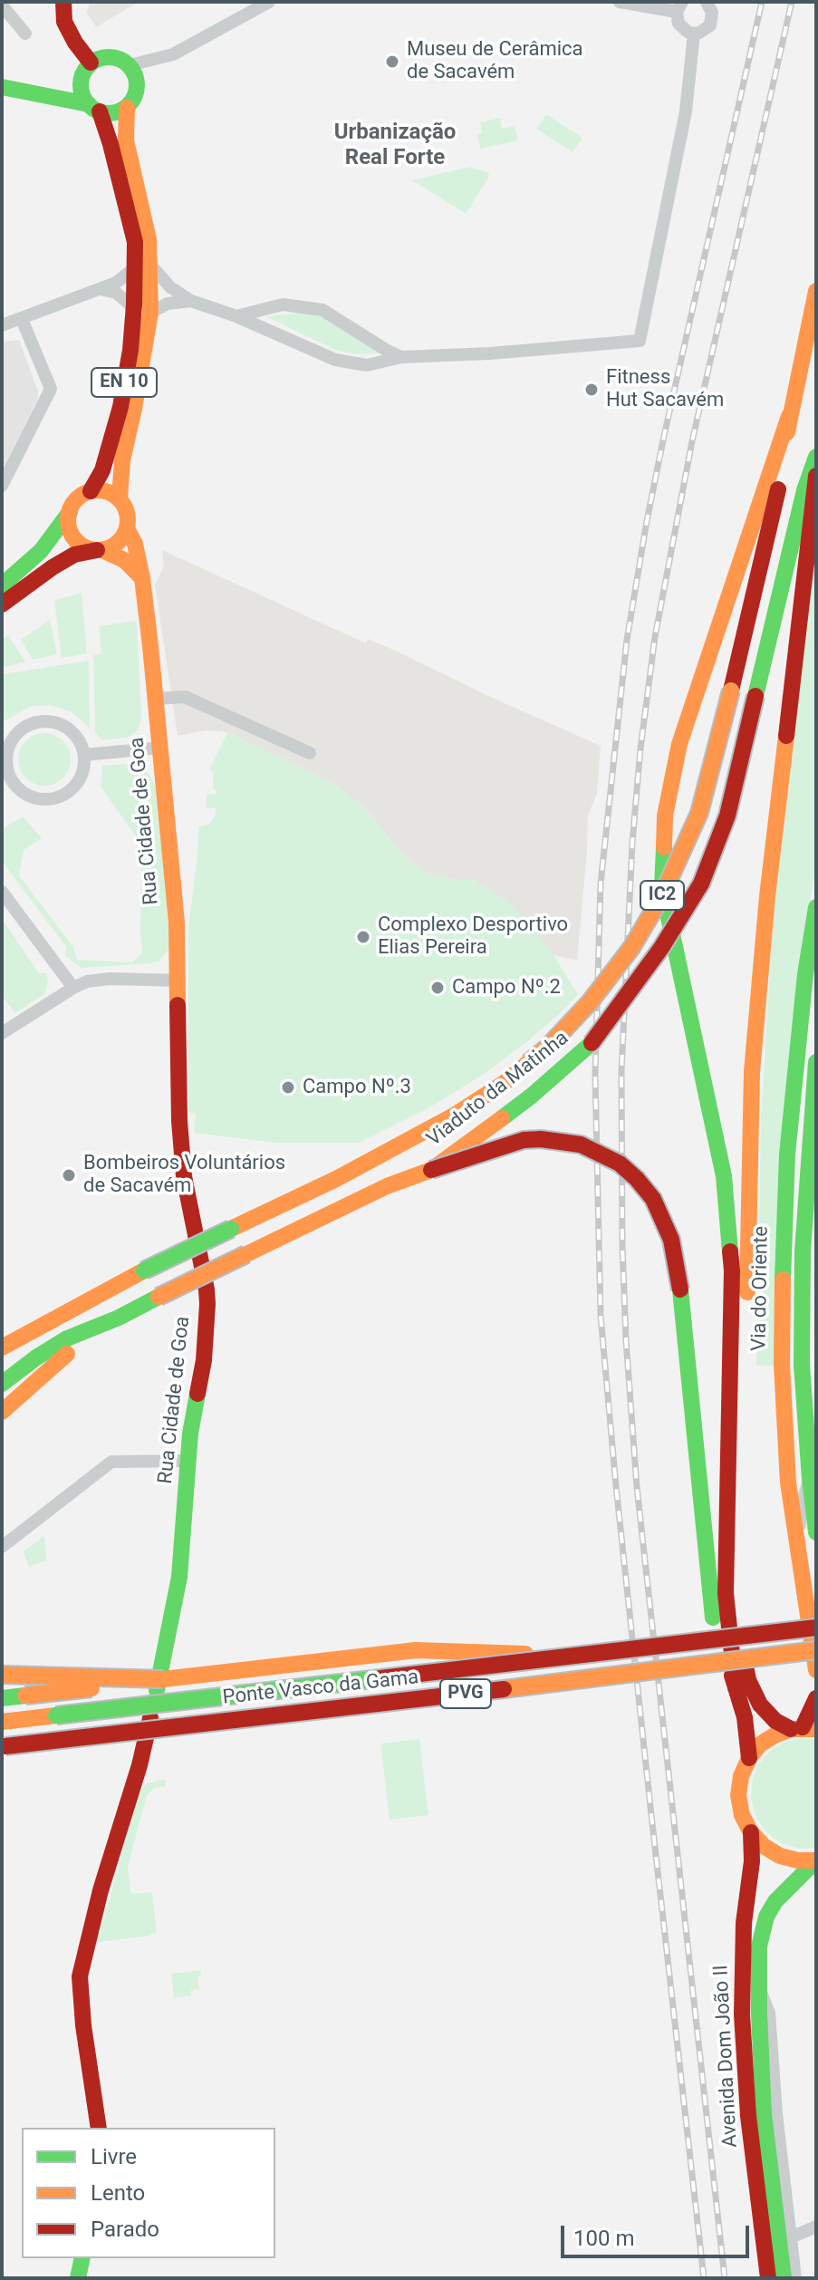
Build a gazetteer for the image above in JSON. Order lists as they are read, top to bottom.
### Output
{
  "streets": {
    "main road": [
      "EN 10",
      "Rua Cidade de Goa",
      "IC2",
      "Viaduto da Matinha",
      "Via do Oriente",
      "Ponte Vasco da Gama",
      "PVG",
      "Avenida Dom João II"
    ]
  },
  "crossings": [
    ["EN 10", "Rua Cidade de Goa"],
    ["IC2", "Viaduto da Matinha"]
  ],
  "districts": ["Urbanização Real Forte"],
  "places": [
    "Museu de Cerâmica de Sacavém",
    "Fitness Hut Sacavém",
    "Complexo Desportivo Elias Pereira",
    "Campo Nº.2",
    "Campo Nº.3",
    "Bombeiros Voluntários de Sacavém"
  ],
  "legend": ["Livre", "Lento", "Parado"],
  "scale_bar": "100 m"
}
